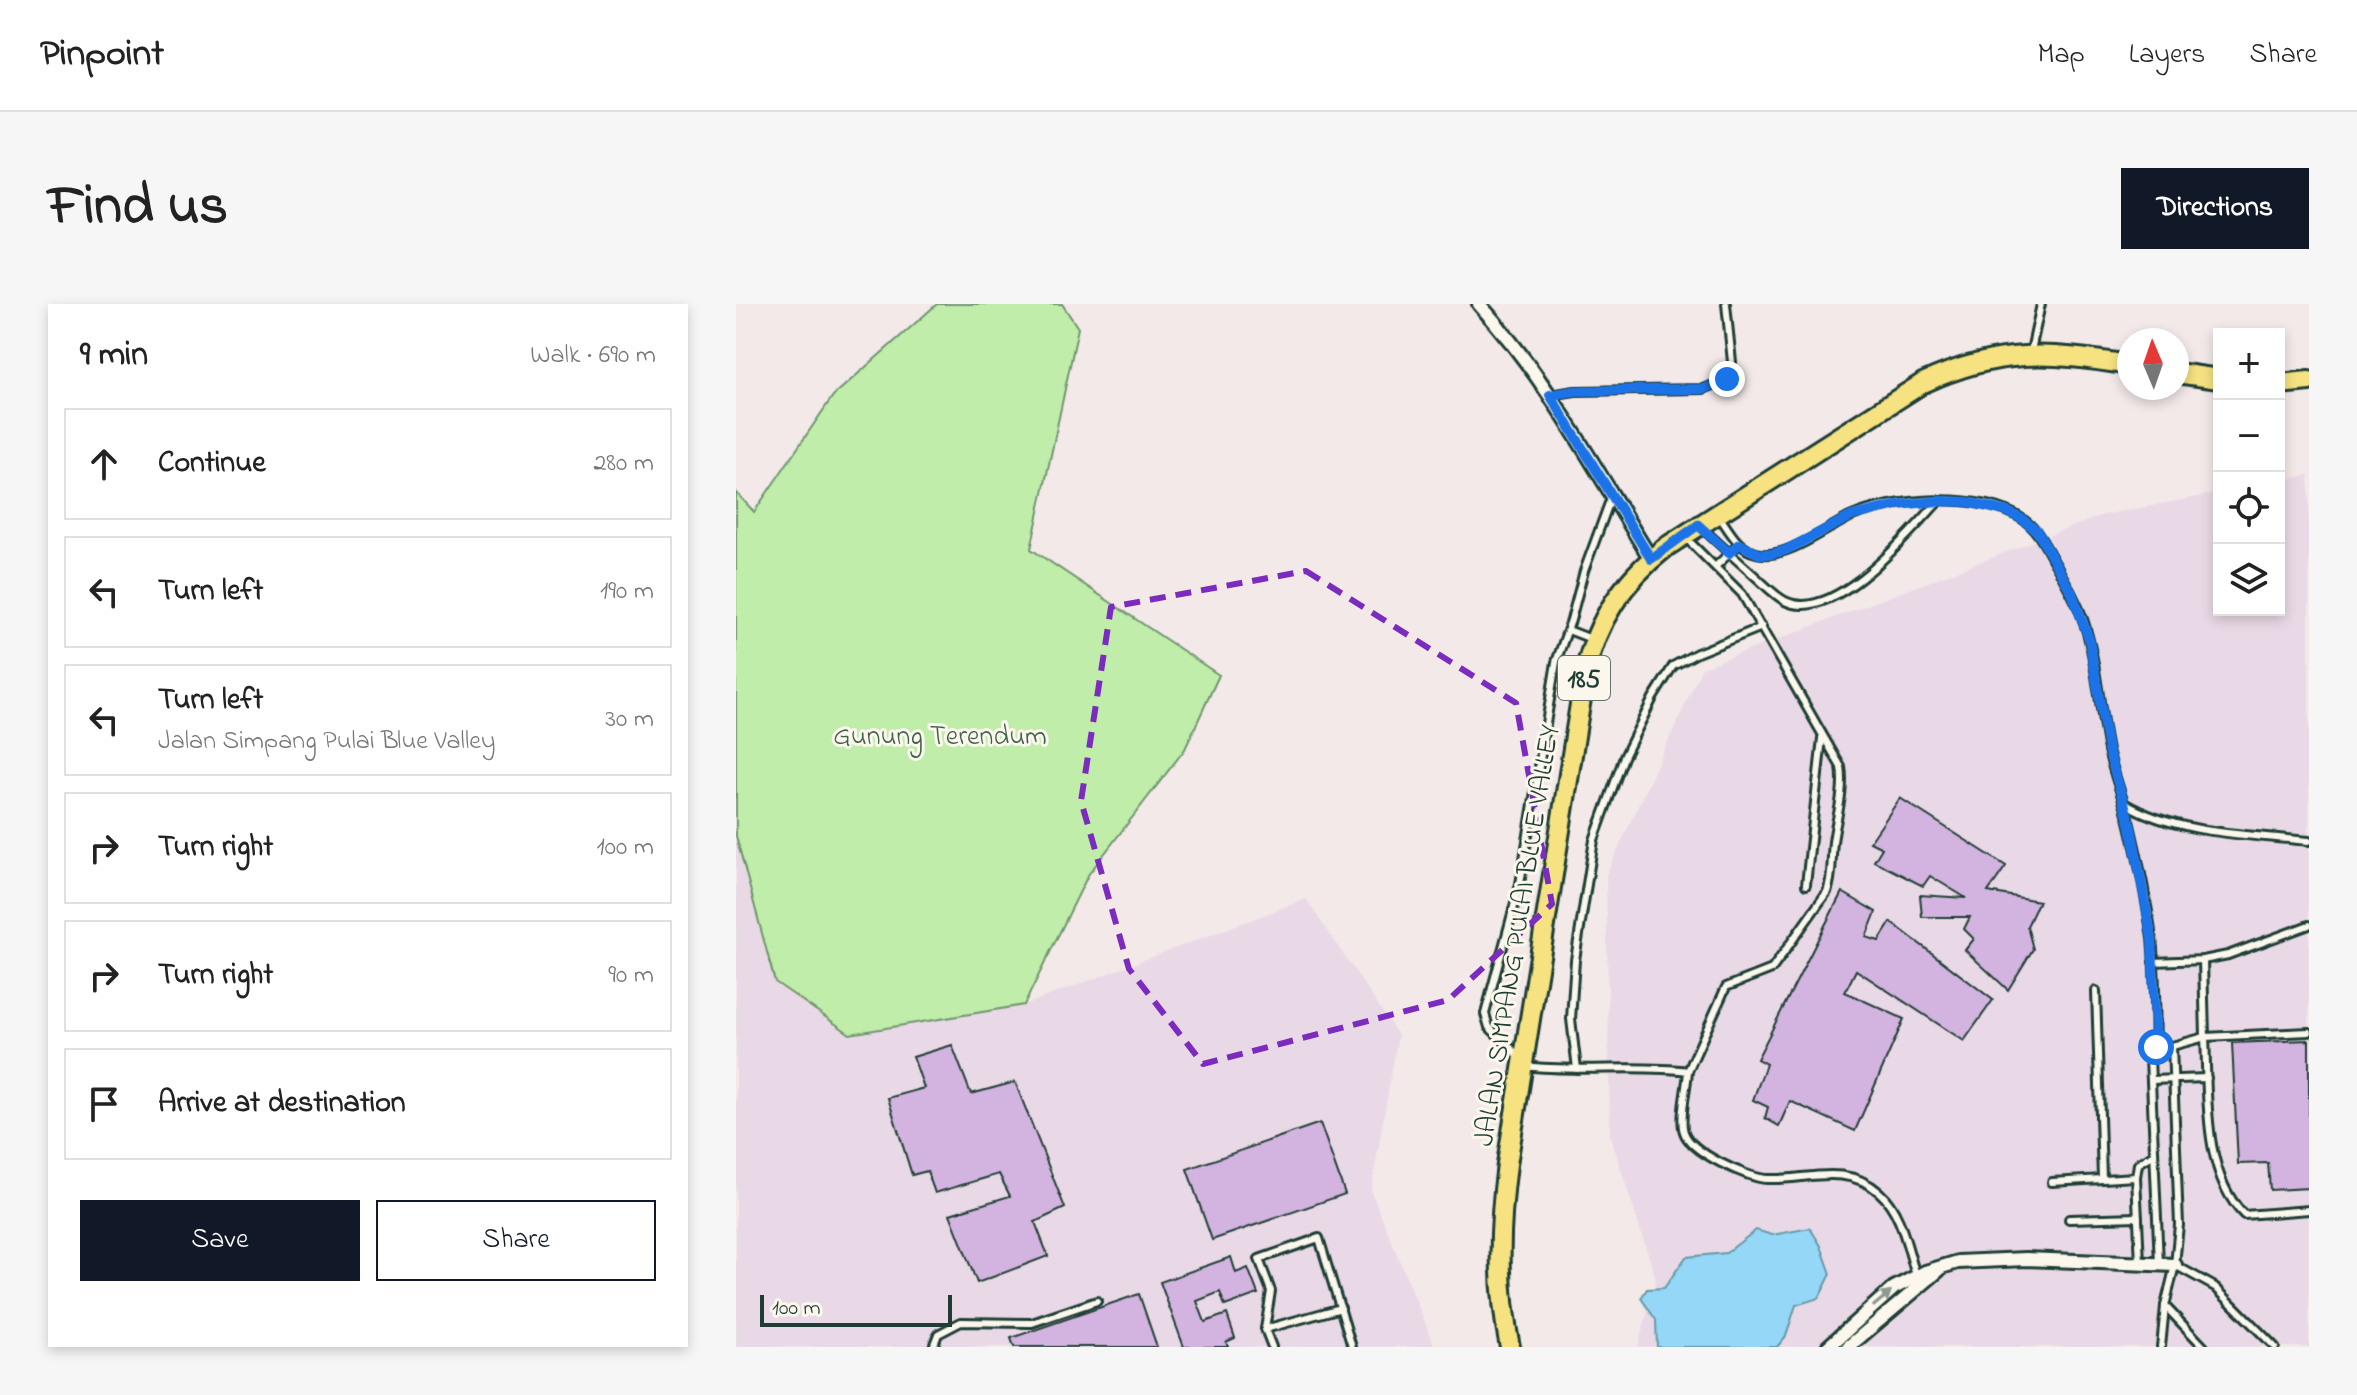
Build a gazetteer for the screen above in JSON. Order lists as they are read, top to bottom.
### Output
{
  "streets": {
    "main road": ["185", "JALAN SIMPANG PULAI BLUE VALLEY"]
  },
  "parks": ["Gunung Terendum"],
  "scale_bar": "100 m",
  "north": "top",
  "page": {
    "header": "Pinpoint",
    "nav": ["Map", "Layers", "Share"],
    "title": "Find us",
    "buttons": [
      "Directions",
      ["Save", "Share"]
    ],
    "heading": ["9 min", "Walk · 690 m"],
    "map_buttons": ["+", "−"],
    "list": [
      ["Continue", "280 m"],
      ["Turn left", "190 m"],
      ["Turn left", "Jalan Simpang Pulai Blue Valley", "30 m"],
      ["Turn right", "100 m"],
      ["Turn right", "90 m"],
      "Arrive at destination"
    ],
    "scale": "100 m"
  }
}
